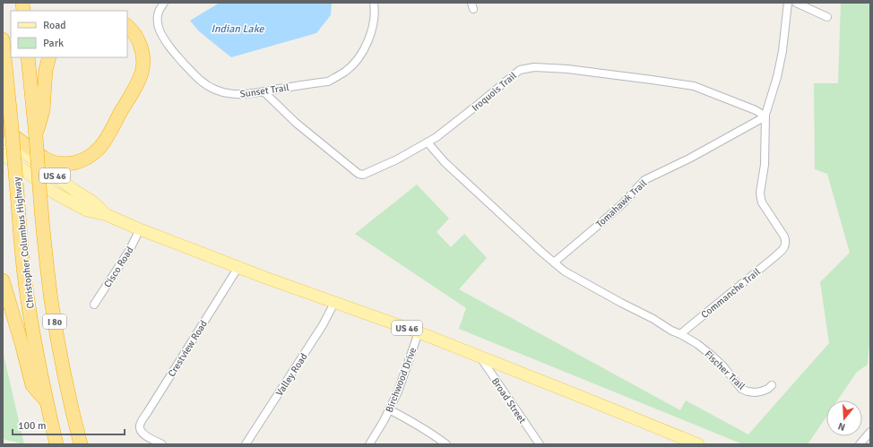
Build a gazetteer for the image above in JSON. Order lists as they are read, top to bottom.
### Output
{
  "streets": {
    "highway": ["Christopher Columbus Highway", "I 80"],
    "main road": ["US 46"],
    "street": [
      "Sunset Trail",
      "Iroquois Trail",
      "Tomahawk Trail",
      "Cisco Road",
      "Commanche Trail",
      "Crestview Road",
      "Fischer Trail",
      "Valley Road",
      "Birchwood Drive",
      "Broad Street"
    ]
  },
  "crossings": [
    ["Sunset Trail", "Iroquois Trail"],
    ["Iroquois Trail", "Tomahawk Trail"],
    ["Iroquois Trail", "Commanche Trail"],
    ["US 46", "Cisco Road"],
    ["US 46", "Crestview Road"],
    ["US 46", "Valley Road"],
    ["US 46", "Birchwood Drive"],
    ["US 46", "Broad Street"],
    ["Tomahawk Trail", "Commanche Trail"],
    ["Commanche Trail", "Fischer Trail"]
  ],
  "water": ["Indian Lake"],
  "legend": ["Road", "Park"],
  "scale_bar": "100 m",
  "north": "bottom"
}
